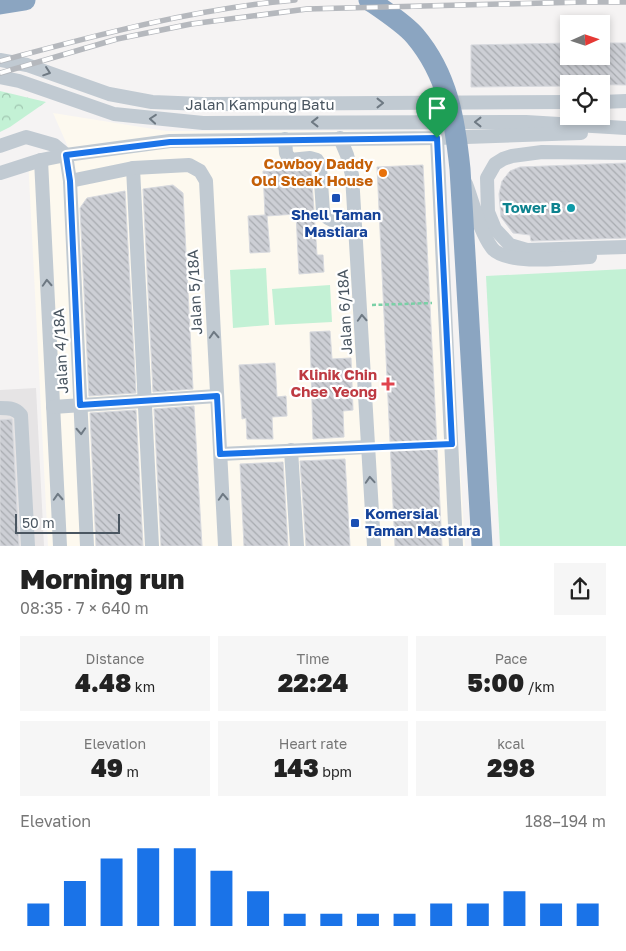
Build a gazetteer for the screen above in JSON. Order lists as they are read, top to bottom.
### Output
{
  "streets": {
    "street": [
      "Jalan Kampung Batu",
      "Jalan 5/18A",
      "Jalan 6/18A",
      "Jalan 4/18A"
    ]
  },
  "crossings": [
    ["Jalan 5/18A", "Jalan 4/18A"]
  ],
  "places": {
    "other": ["Cowboy Daddy Old Steak House", "Tower B"],
    "transit": ["Shell Taman Mastiara", "Komersial Taman Mastiara"],
    "health": ["Klinik Chin Chee Yeong"]
  },
  "scale_bar": "50 m",
  "north": "right",
  "page": {
    "scale": "50 m",
    "heading": ["Morning run", "08:35 · 7 × 640 m"],
    "stats": [
      ["Distance", "4.48 km"],
      ["Time", "22:24"],
      ["Pace", "5:00 /km"],
      ["Elevation", "49 m"],
      ["Heart rate", "143 bpm"],
      ["kcal", "298"]
    ],
    "chart": ["Elevation", "188–194 m"]
  }
}
